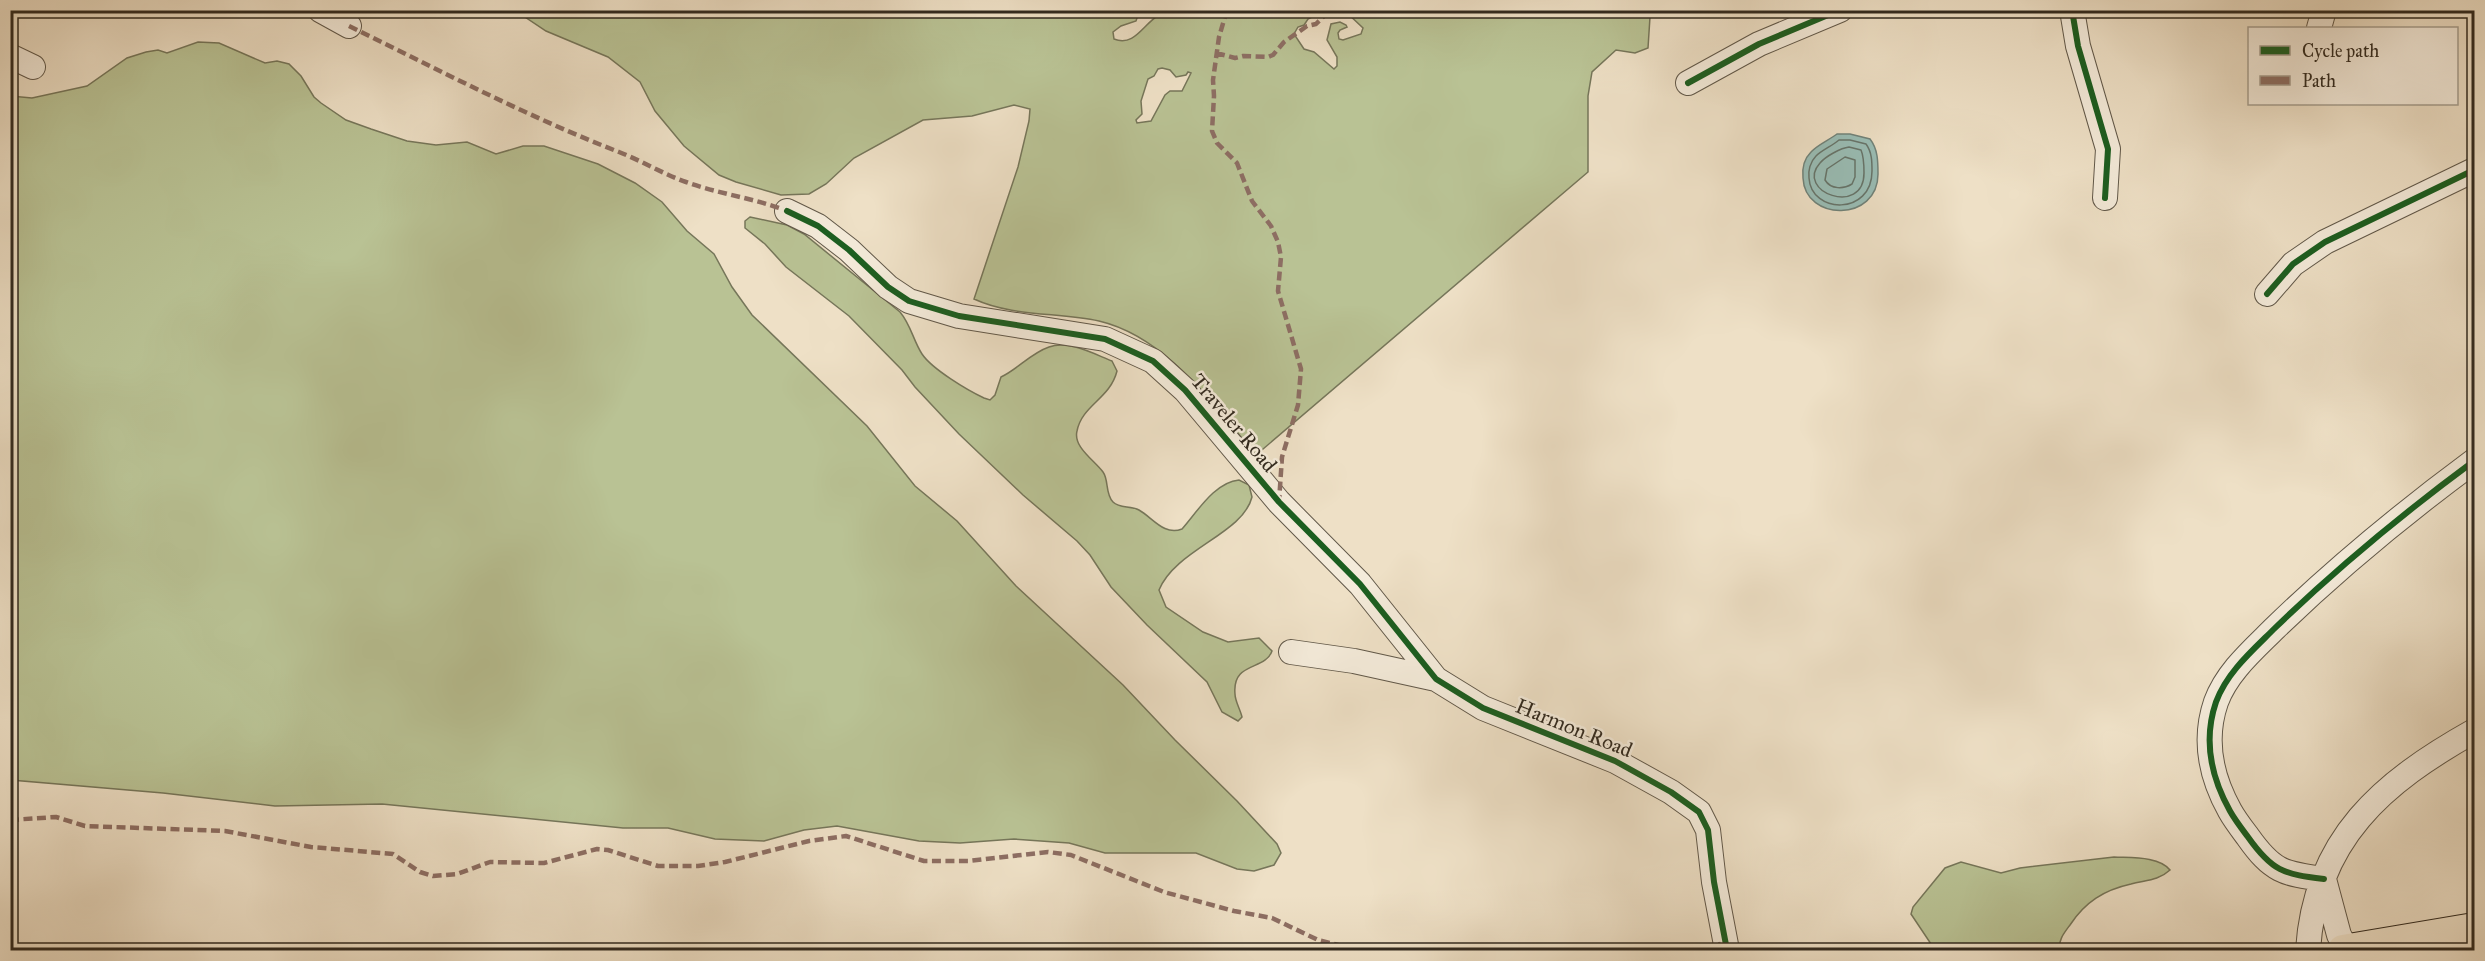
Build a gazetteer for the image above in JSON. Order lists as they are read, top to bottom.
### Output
{
  "streets": {
    "street": ["Traveler Road", "Harmon Road"]
  },
  "crossings": [
    ["Traveler Road", "Harmon Road"]
  ],
  "legend": ["Cycle path", "Path"]
}
